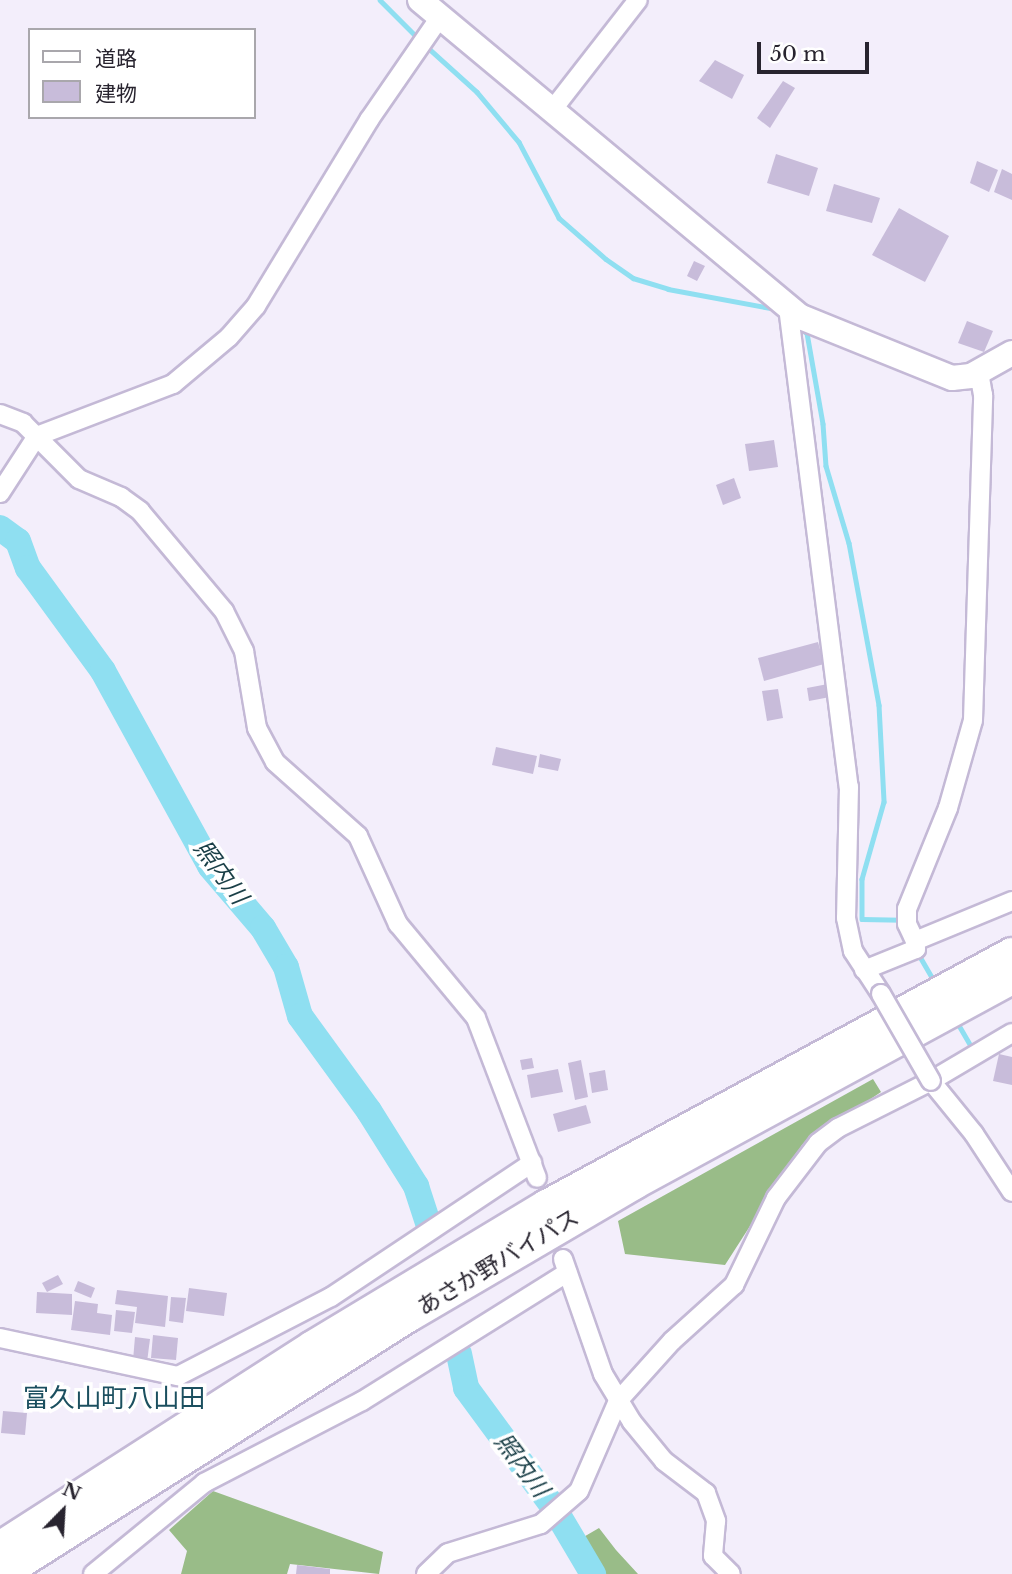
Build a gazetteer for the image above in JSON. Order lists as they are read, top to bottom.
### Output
{
  "streets": {
    "highway": ["あさか野バイパス"]
  },
  "districts": ["富久山町八山田"],
  "water": ["照内川"],
  "legend": ["道路", "建物"],
  "scale_bar": "50 m",
  "north": "top right"
}
